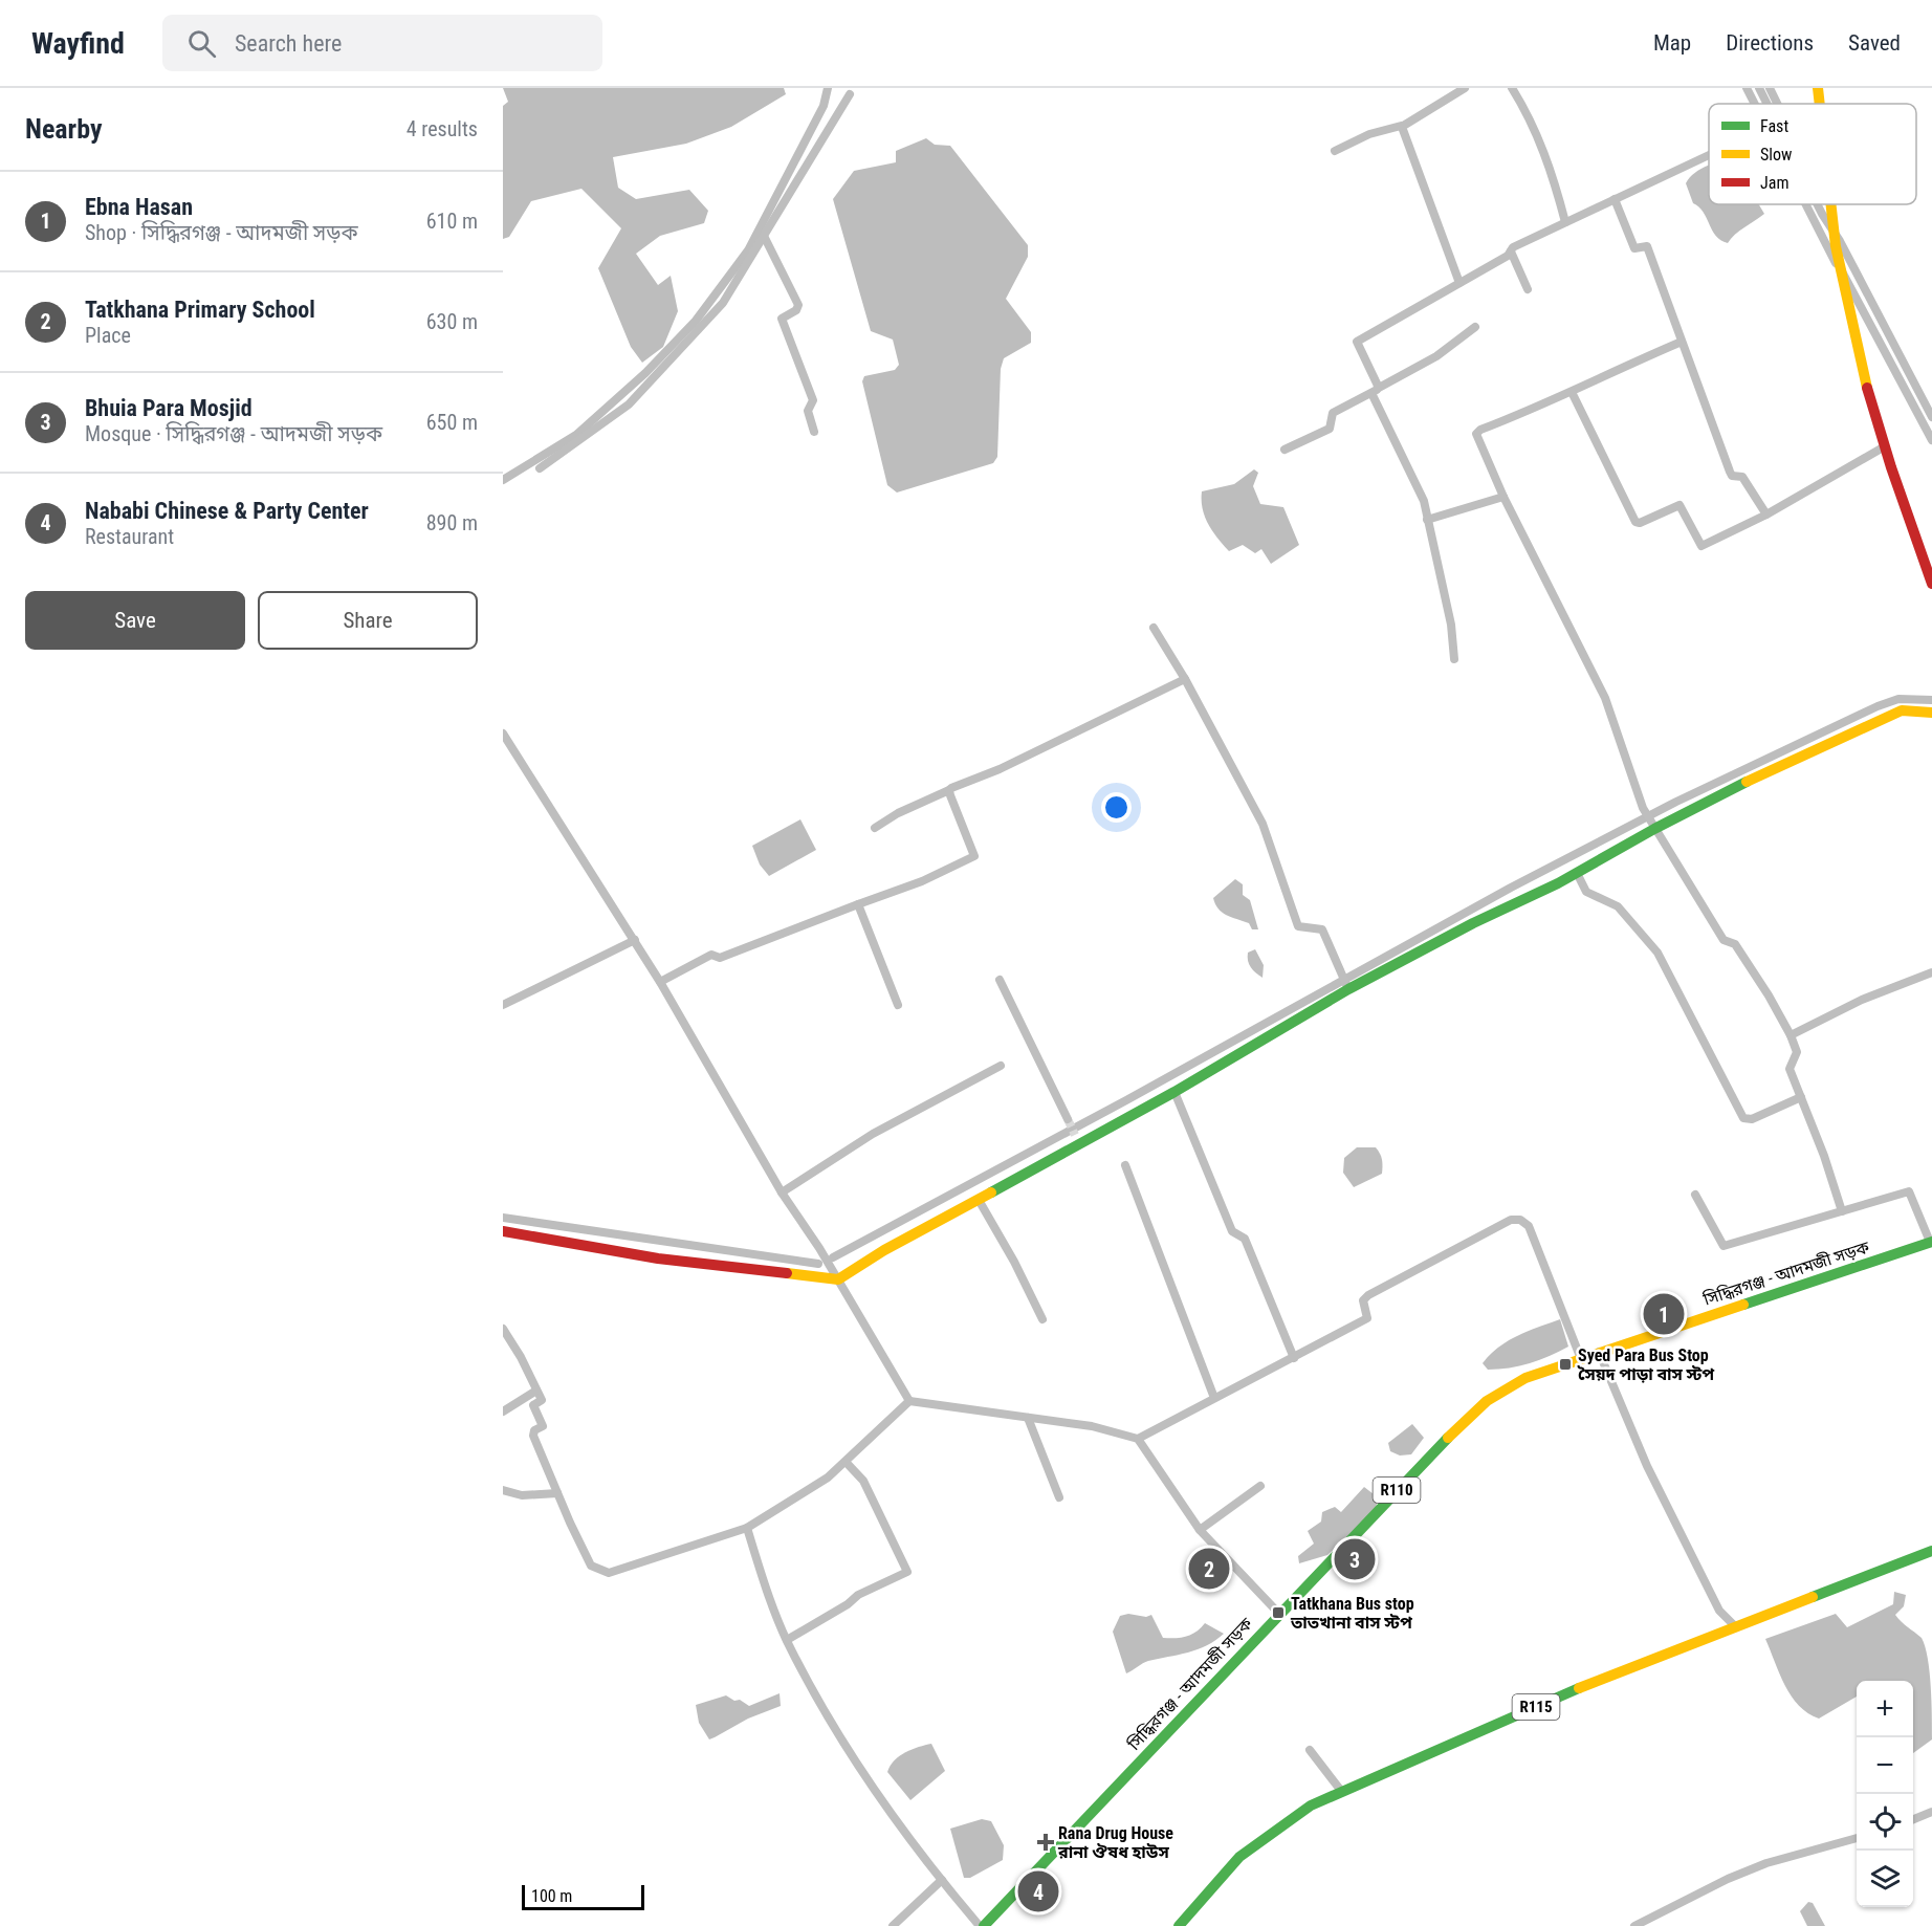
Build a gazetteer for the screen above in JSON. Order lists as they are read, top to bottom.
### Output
{
  "streets": {
    "street": ["সিদ্ধিরগঞ্জ - আদমজী সড়ক", "R110", "R115"]
  },
  "places": {
    "transit": ["Syed Para Bus Stop সৈয়দ পাড়া বাস স্টপ", "Tatkhana Bus stop তাতখানা বাস স্টপ"],
    "health": ["Rana Drug House রানা ঔষধ হাউস"]
  },
  "legend": ["Fast", "Slow", "Jam"],
  "scale_bar": "100 m",
  "page": {
    "header": "Wayfind",
    "search": "Search here",
    "nav": ["Map", "Directions", "Saved"],
    "heading": ["Nearby", "4 results"],
    "list": [
      {
        "mark": "1",
        "name": "Ebna Hasan",
        "note": "Shop · সিদ্ধিরগঞ্জ - আদমজী সড়ক",
        "value": "610 m"
      },
      {
        "mark": "2",
        "name": "Tatkhana Primary School",
        "note": "Place",
        "value": "630 m"
      },
      {
        "mark": "3",
        "name": "Bhuia Para Mosjid",
        "note": "Mosque · সিদ্ধিরগঞ্জ - আদমজী সড়ক",
        "value": "650 m"
      },
      {
        "mark": "4",
        "name": "Nababi Chinese & Party Center",
        "note": "Restaurant",
        "value": "890 m"
      }
    ],
    "buttons": ["Save", "Share"],
    "pins": [
      "1",
      "3",
      "2",
      "4"
    ],
    "map_buttons": ["+", "−"],
    "scale": "100 m"
  }
}
